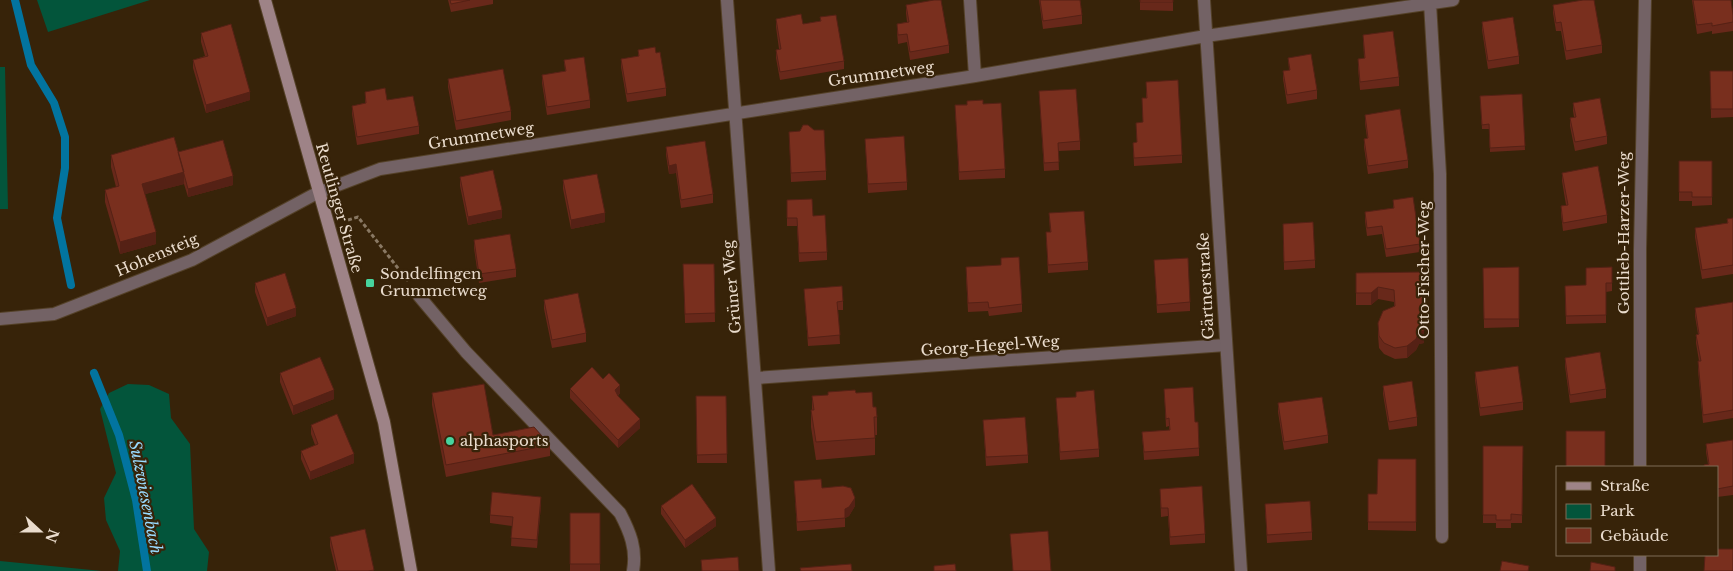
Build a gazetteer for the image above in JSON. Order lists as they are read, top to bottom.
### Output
{
  "streets": {
    "main road": ["Reutlinger Straße"],
    "street": [
      "Grummetweg",
      "Gottlieb-Harzer-Weg",
      "Hohensteig",
      "Otto-Fischer-Weg",
      "Gärtnerstraße",
      "Grüner Weg",
      "Georg-Hegel-Weg"
    ]
  },
  "crossings": [
    ["Grummetweg", "Reutlinger Straße"],
    ["Grummetweg", "Hohensteig"],
    ["Grummetweg", "Otto-Fischer-Weg"],
    ["Grummetweg", "Gärtnerstraße"],
    ["Grummetweg", "Grüner Weg"],
    ["Reutlinger Straße", "Hohensteig"],
    ["Gärtnerstraße", "Georg-Hegel-Weg"],
    ["Grüner Weg", "Georg-Hegel-Weg"]
  ],
  "water": ["Sulzwiesenbach"],
  "places": {
    "transit": ["Sondelfingen Grummetweg"],
    "other": ["alphasports"]
  },
  "legend": ["Straße", "Park", "Gebäude"],
  "north": "right"
}
